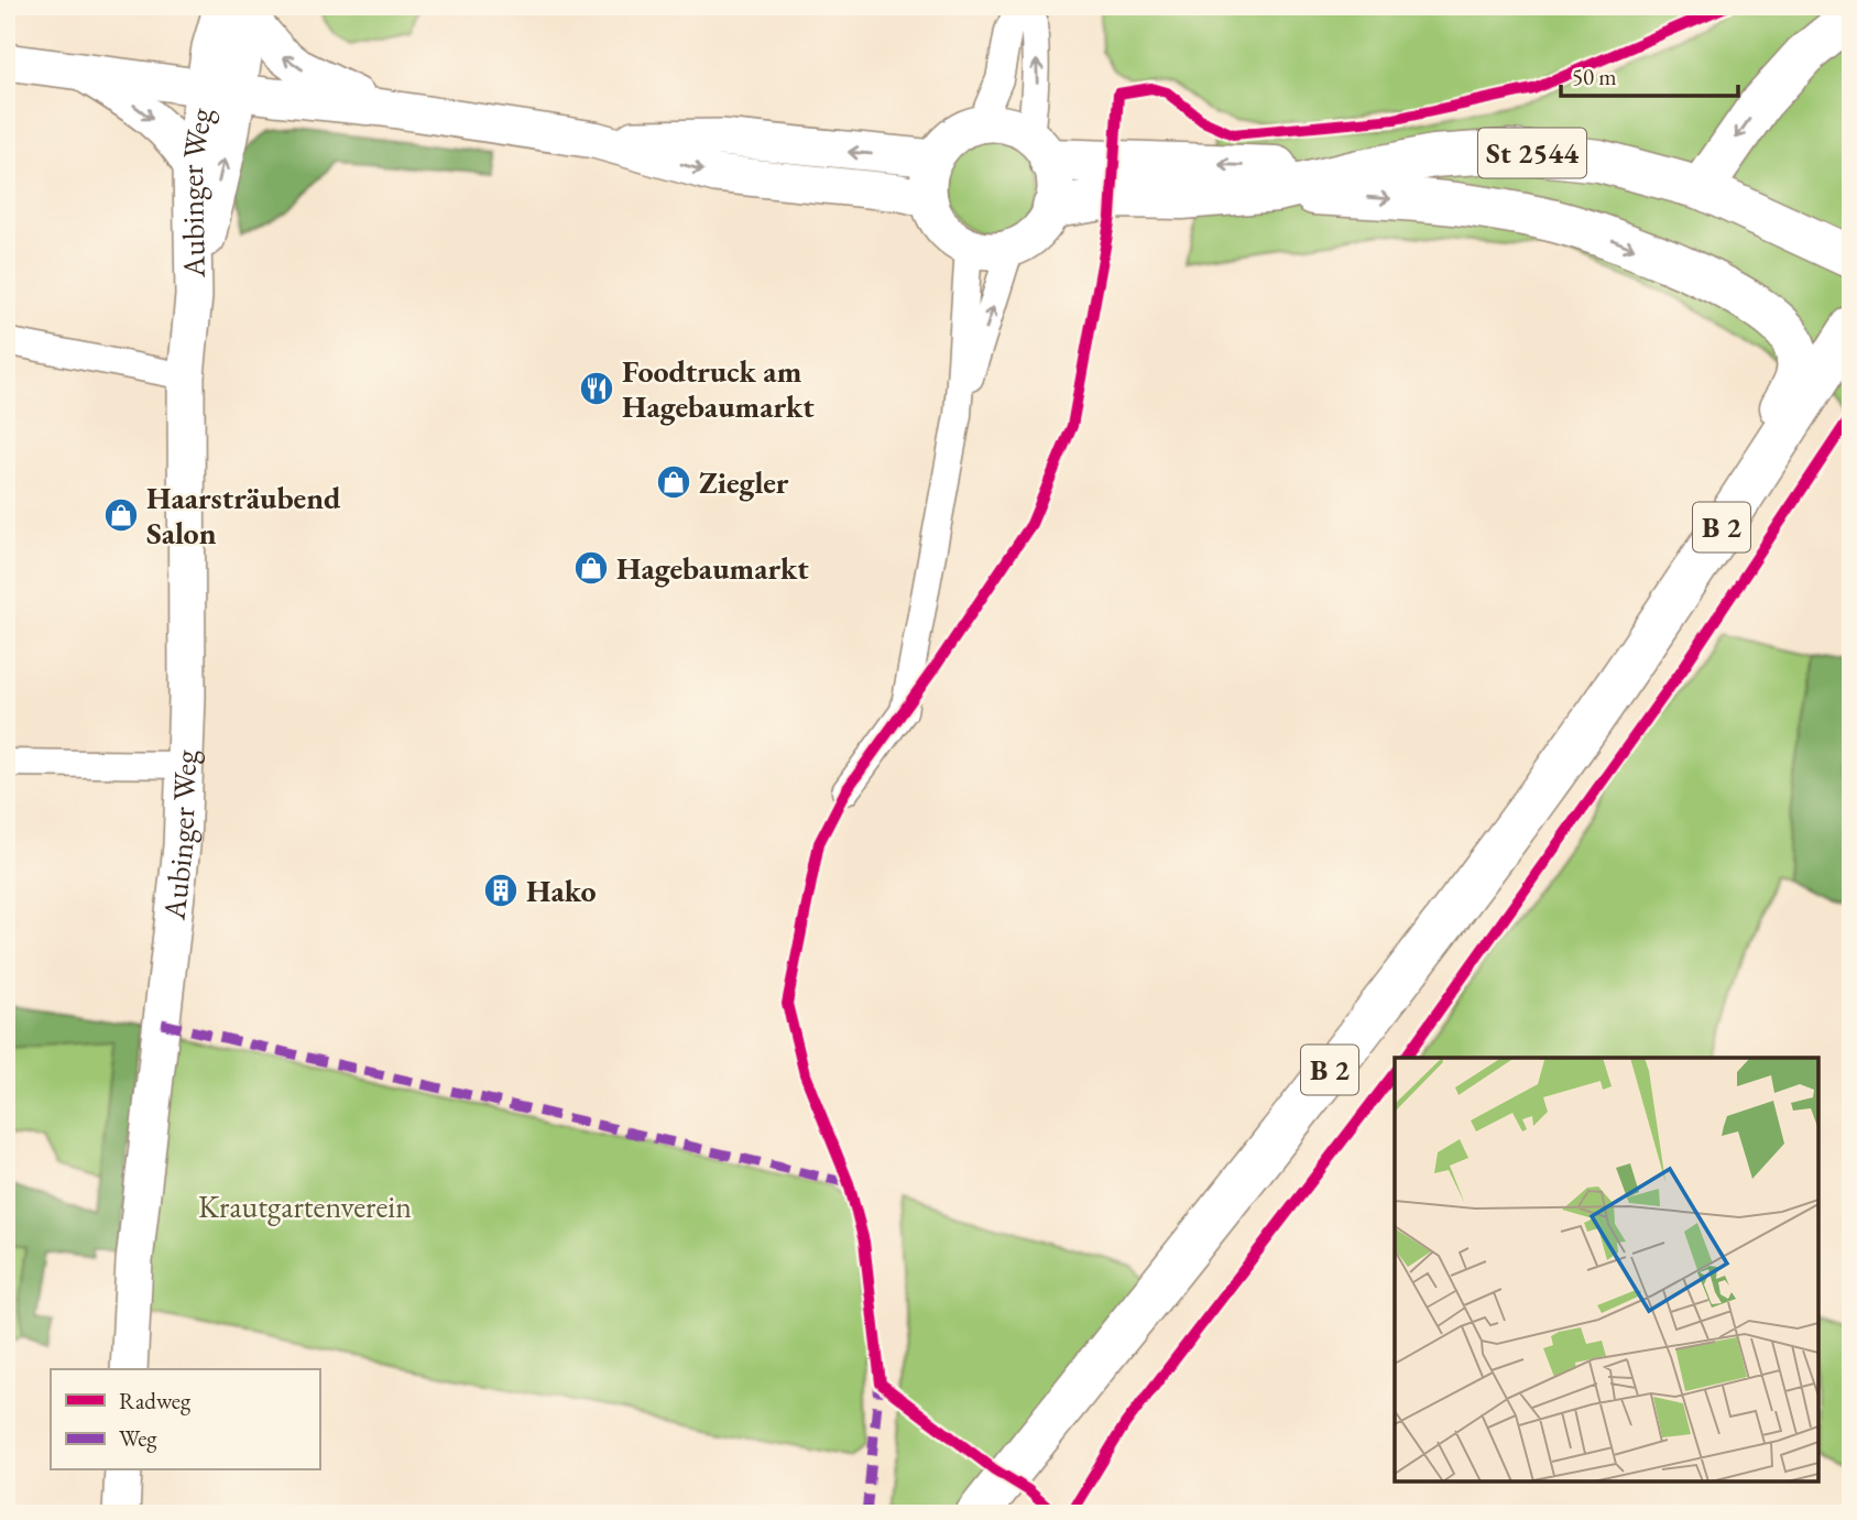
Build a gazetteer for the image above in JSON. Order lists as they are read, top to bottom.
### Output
{
  "streets": {
    "main road": ["St 2544", "Aubinger Weg", "B 2"]
  },
  "parks": ["Krautgartenverein"],
  "places": {
    "restaurant": ["Foodtruck am Hagebaumarkt"],
    "shop": ["Ziegler", "Haarsträubend Salon", "Hagebaumarkt"],
    "building": ["Hako"]
  },
  "legend": ["Radweg", "Weg"],
  "scale_bar": "50 m"
}
